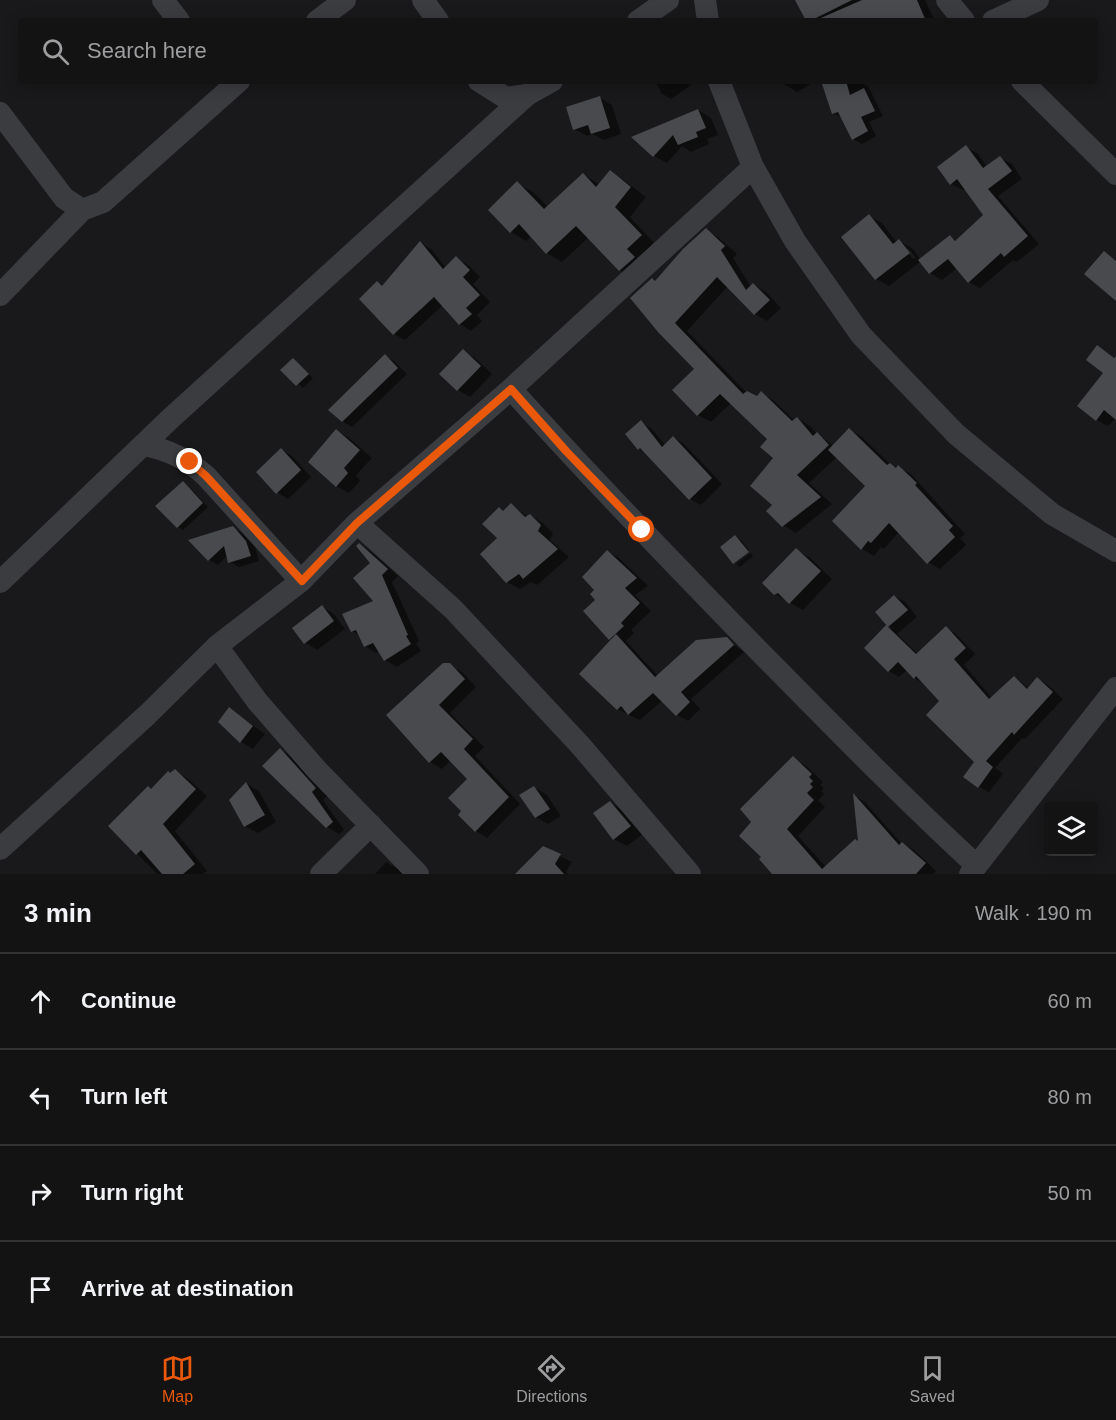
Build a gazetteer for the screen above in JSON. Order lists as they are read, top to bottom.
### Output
{
  "page": {
    "search": "Search here",
    "heading": ["3 min", "Walk · 190 m"],
    "list": [
      ["Continue", "60 m"],
      ["Turn left", "80 m"],
      ["Turn right", "50 m"],
      "Arrive at destination"
    ],
    "nav": ["Map", "Directions", "Saved"]
  }
}
